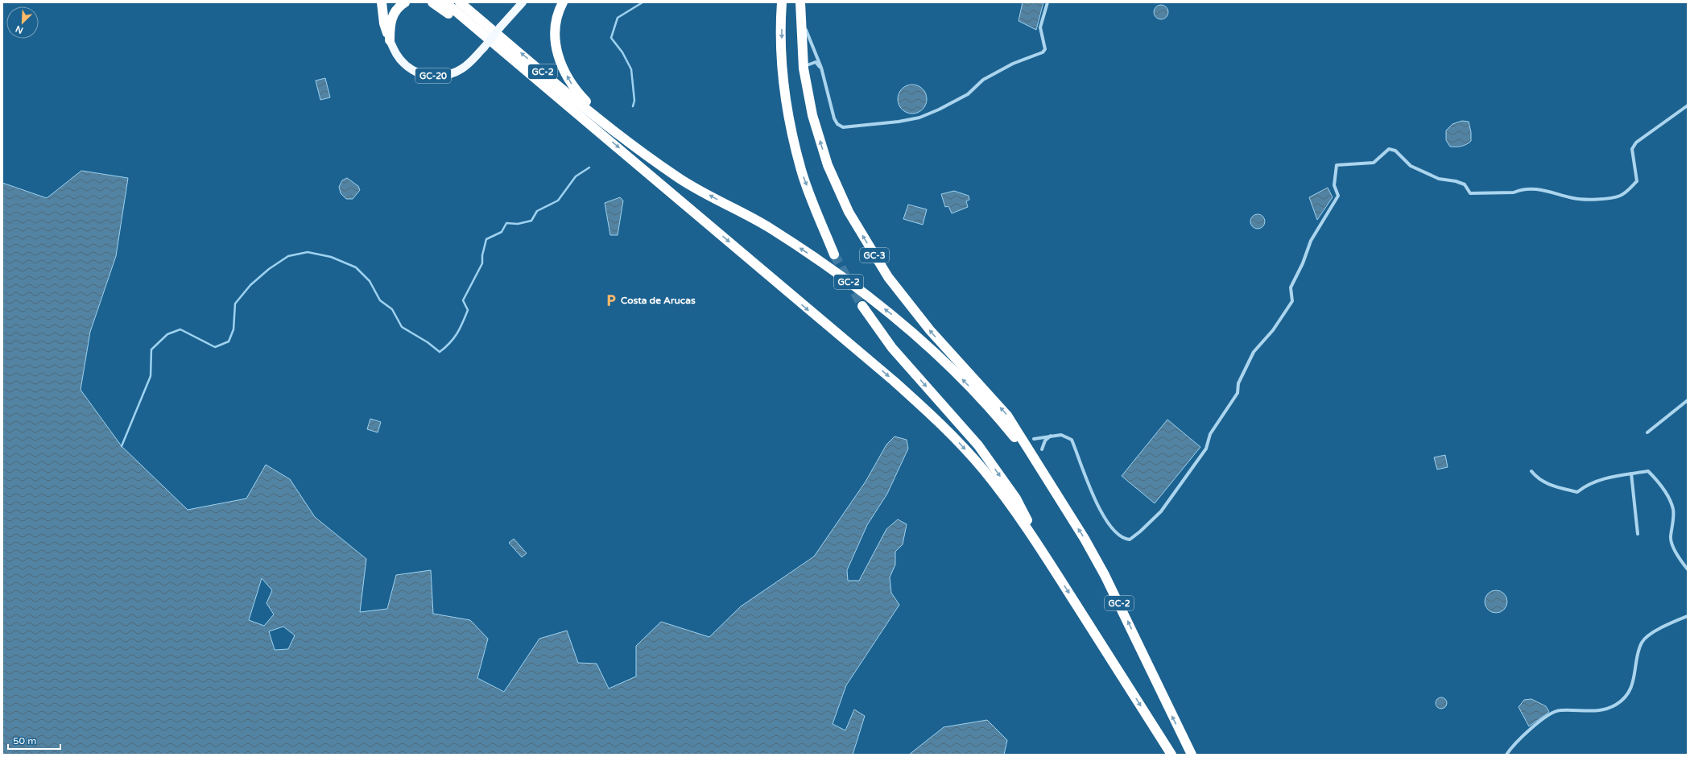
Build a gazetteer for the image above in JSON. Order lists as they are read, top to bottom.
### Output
{
  "streets": {
    "highway": ["GC-2", "GC-3"],
    "main road": ["GC-20"]
  },
  "crossings": [
    ["GC-2", "GC-3"]
  ],
  "places": {
    "parking": ["Costa de Arucas"]
  },
  "scale_bar": "50 m",
  "north": "bottom left"
}
